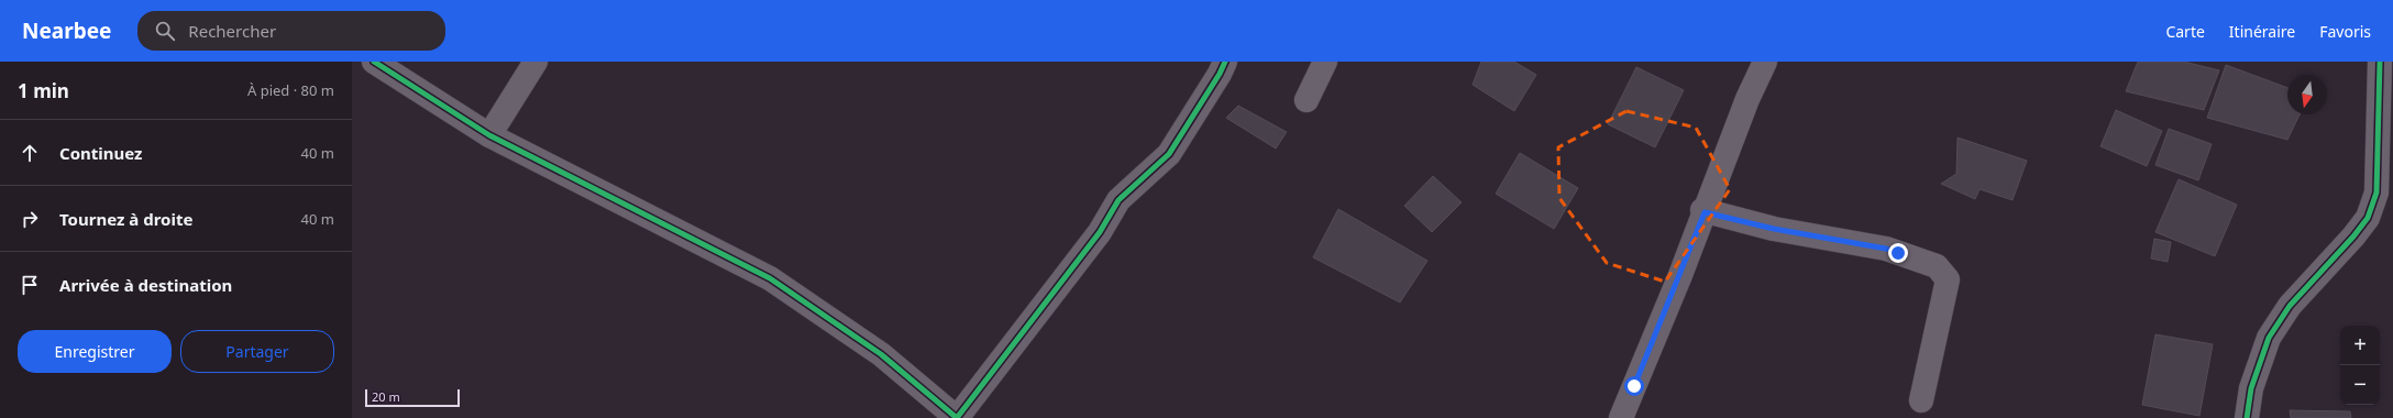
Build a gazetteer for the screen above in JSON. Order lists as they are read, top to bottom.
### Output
{
  "scale_bar": "20 m",
  "north": "bottom",
  "page": {
    "header": "Nearbee",
    "search": "Rechercher",
    "nav": ["Carte", "Itinéraire", "Favoris"],
    "heading": ["1 min", "À pied · 80 m"],
    "list": [
      ["Continuez", "40 m"],
      ["Tournez à droite", "40 m"],
      "Arrivée à destination"
    ],
    "buttons": ["Enregistrer", "Partager"],
    "map_buttons": ["+", "−"],
    "scale": "20 m"
  }
}
